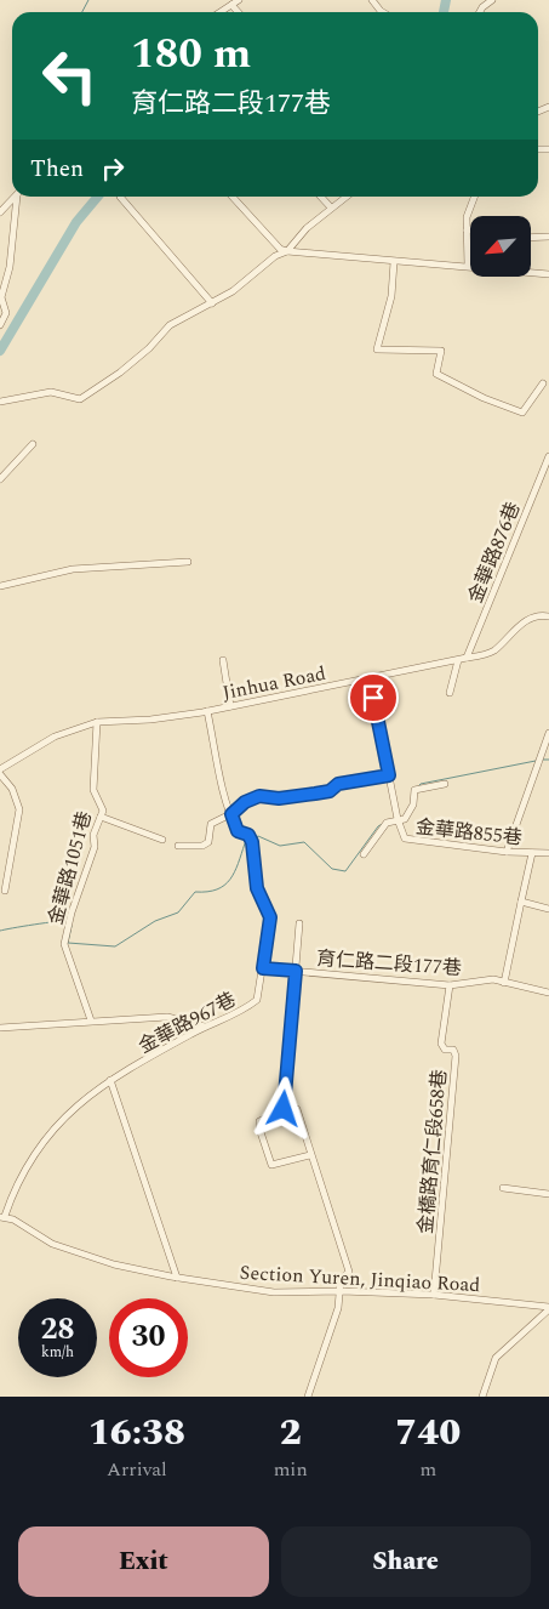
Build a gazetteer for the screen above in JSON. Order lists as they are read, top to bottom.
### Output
{
  "streets": {
    "street": [
      "金華路876巷",
      "Jinhua Road",
      "金華路855巷",
      "金華路1051巷",
      "育仁路二段177巷",
      "金華路967巷",
      "金橋路育仁段658巷",
      "Section Yuren, Jinqiao Road"
    ]
  },
  "crossings": [
    ["金華路876巷", "Jinhua Road"],
    ["Jinhua Road", "金華路855巷"],
    ["Jinhua Road", "金華路1051巷"],
    ["Jinhua Road", "金華路967巷"],
    ["育仁路二段177巷", "金華路967巷"],
    ["育仁路二段177巷", "金橋路育仁段658巷"],
    ["金華路967巷", "Section Yuren, Jinqiao Road"],
    ["金橋路育仁段658巷", "Section Yuren, Jinqiao Road"]
  ],
  "north": "bottom left",
  "page": {
    "turn": ["180 m", "育仁路二段177巷"],
    "then": "Then",
    "speed": "28 km/h",
    "limit": "30",
    "eta": [
      "16:38",
      "Arrival",
      "2",
      "min",
      "740",
      "m"
    ],
    "buttons": ["Exit", "Share"]
  }
}
